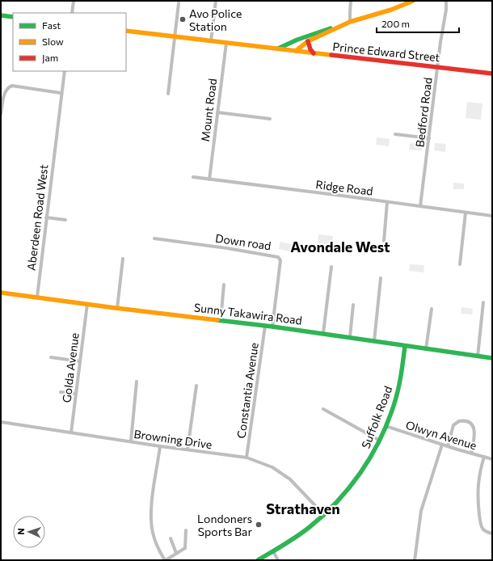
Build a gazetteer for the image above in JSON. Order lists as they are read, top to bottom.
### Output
{
  "streets": {
    "main road": ["Prince Edward Street", "Sunny Takawira Road", "Suffolk Road"],
    "street": [
      "Mount Road",
      "Bedford Road",
      "Ridge Road",
      "Aberdeen Road West",
      "Down road",
      "Golda Avenue",
      "Constantia Avenue",
      "Olwyn Avenue",
      "Browning Drive"
    ]
  },
  "crossings": [
    ["Prince Edward Street", "Mount Road"],
    ["Prince Edward Street", "Bedford Road"],
    ["Mount Road", "Ridge Road"],
    ["Bedford Road", "Ridge Road"],
    ["Aberdeen Road West", "Sunny Takawira Road"],
    ["Down road", "Sunny Takawira Road"],
    ["Sunny Takawira Road", "Golda Avenue"],
    ["Sunny Takawira Road", "Constantia Avenue"],
    ["Sunny Takawira Road", "Suffolk Road"],
    ["Golda Avenue", "Browning Drive"],
    ["Constantia Avenue", "Browning Drive"],
    ["Suffolk Road", "Olwyn Avenue"],
    ["Suffolk Road", "Browning Drive"]
  ],
  "districts": ["Avondale West", "Strathaven"],
  "places": ["Avo Police Station", "Londoners Sports Bar"],
  "legend": ["Fast", "Slow", "Jam"],
  "scale_bar": "200 m",
  "north": "left"
}
